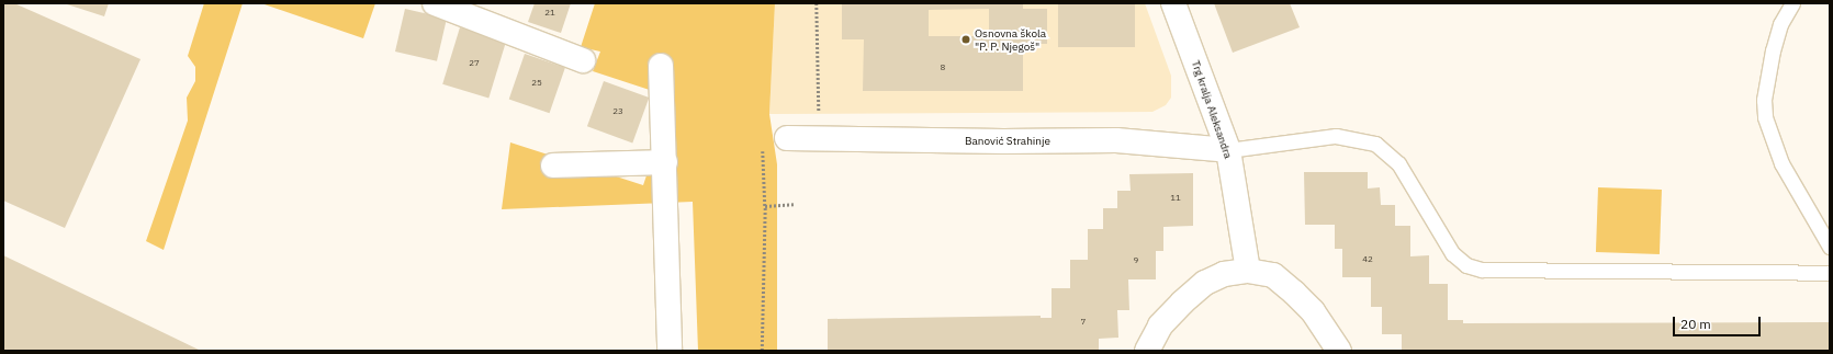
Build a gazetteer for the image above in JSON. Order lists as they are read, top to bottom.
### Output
{
  "streets": {
    "street": ["Trg kralja Aleksandra", "Banović Strahinje"]
  },
  "crossings": [
    ["Trg kralja Aleksandra", "Banović Strahinje"]
  ],
  "places": ["Osnovna škola \"P. P. Njegoš\""],
  "house_numbers": [
    "21",
    "27",
    "8",
    "25",
    "23",
    "11",
    "42",
    "9",
    "7"
  ],
  "scale_bar": "20 m"
}
